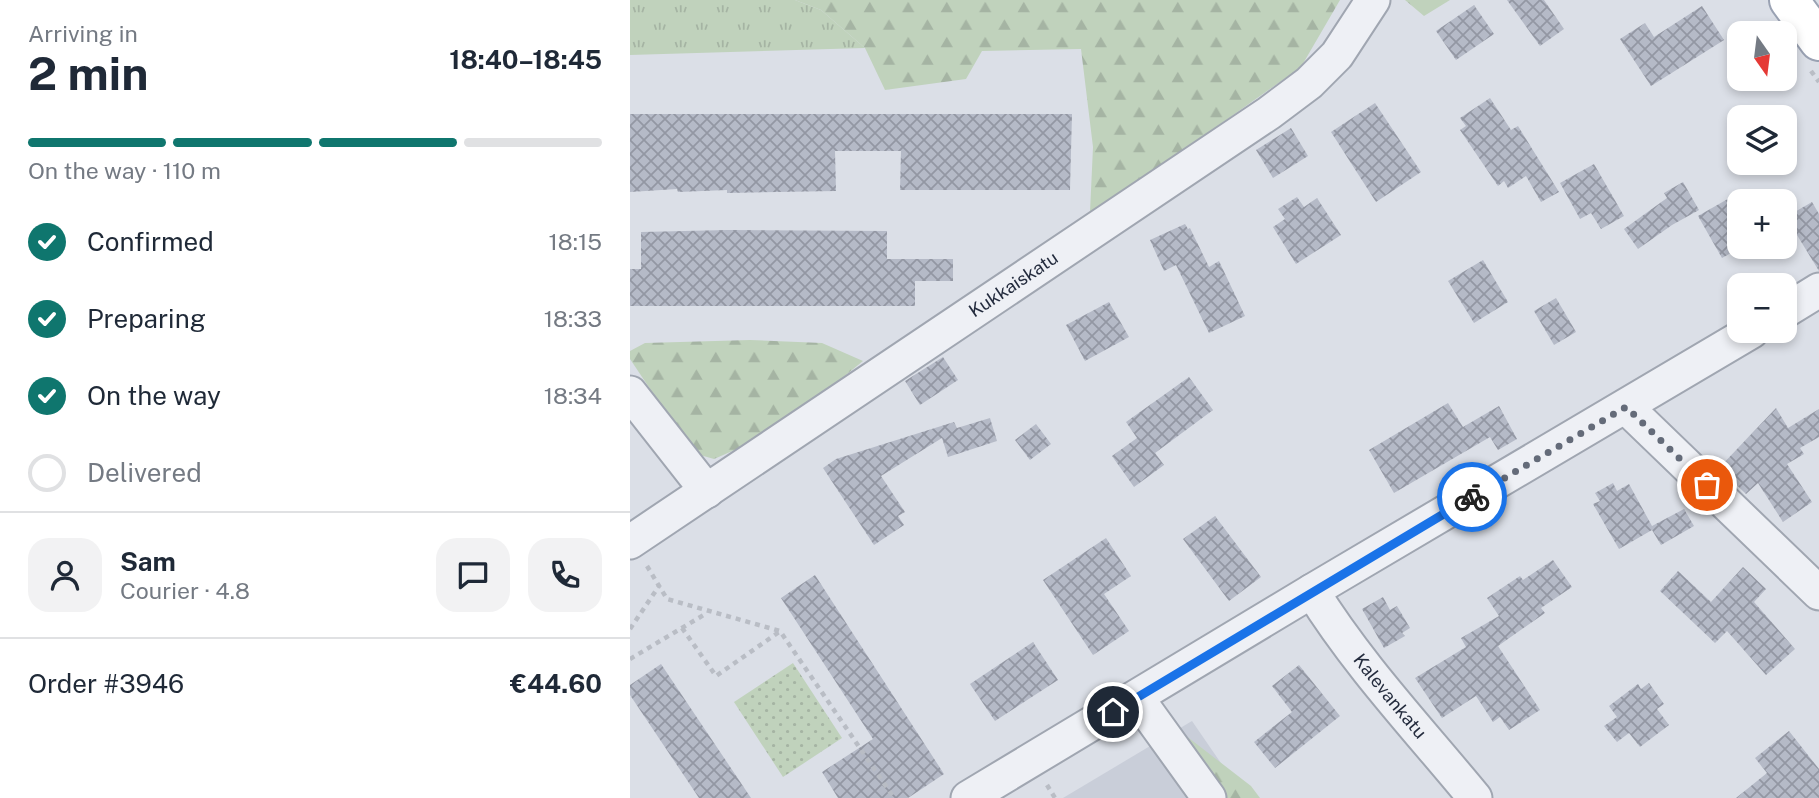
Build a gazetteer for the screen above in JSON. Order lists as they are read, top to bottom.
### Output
{
  "streets": {
    "street": ["Kukkaiskatu", "Kalevankatu"]
  },
  "north": "bottom",
  "page": {
    "heading": ["2 min", "Arriving in", "18:40–18:45"],
    "panel": [
      "Sam",
      "Courier · 4.8",
      "Order #3946",
      "€44.60"
    ],
    "map_buttons": ["+", "−"],
    "bar": "On the way · 110 m",
    "list": [
      ["Confirmed", "18:15"],
      ["Preparing", "18:33"],
      ["On the way", "18:34"],
      "Delivered"
    ]
  }
}
